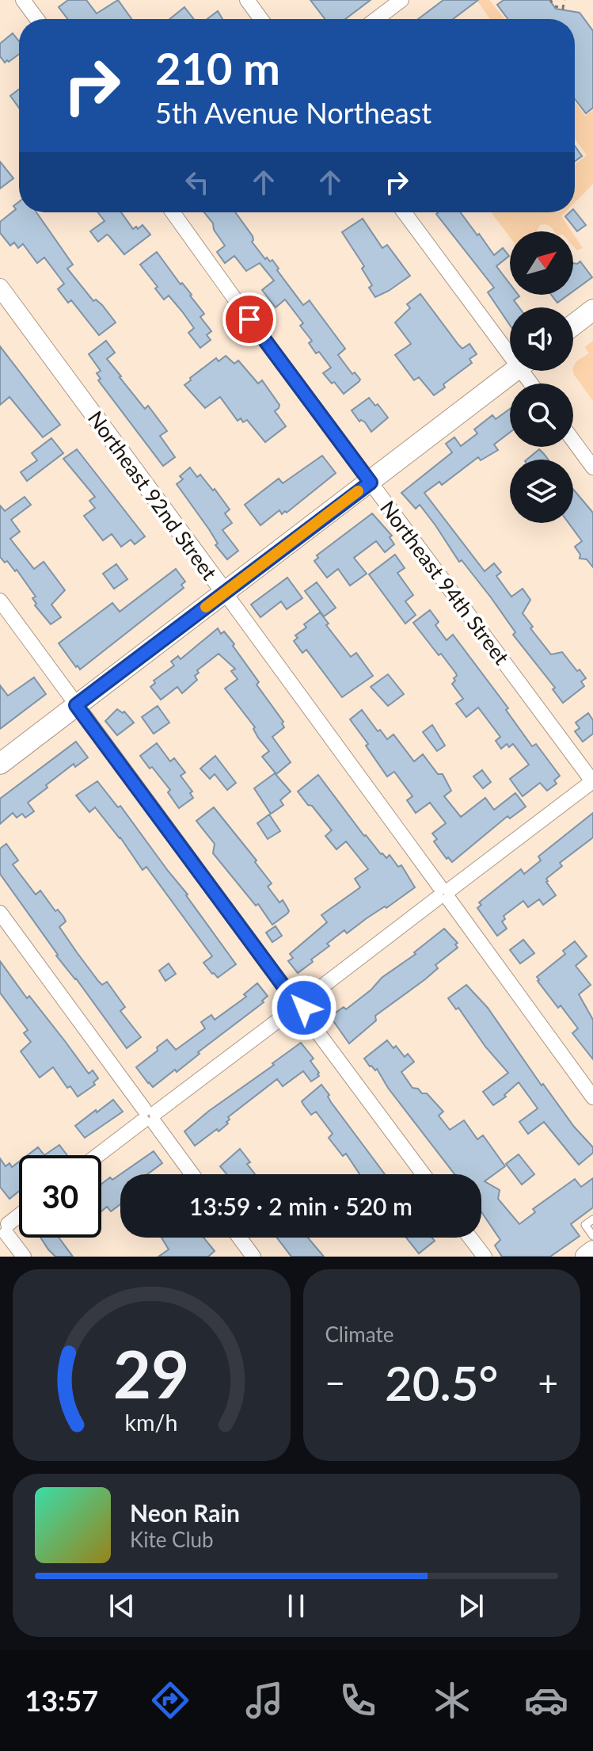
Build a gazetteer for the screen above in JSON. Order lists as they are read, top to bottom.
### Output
{
  "streets": {
    "street": ["Northeast 92nd Street", "Northeast 94th Street"]
  },
  "north": "top right",
  "page": {
    "turn": ["210 m", "5th Avenue Northeast"],
    "limit": "30",
    "trip": "13:59 · 2 min · 520 m",
    "tile": "Climate",
    "heat": ["−", "20.5°", "+"],
    "song": ["Neon Rain", "Kite Club"],
    "tabs": "13:57",
    "gauge": ["29", "km/h"]
  }
}
